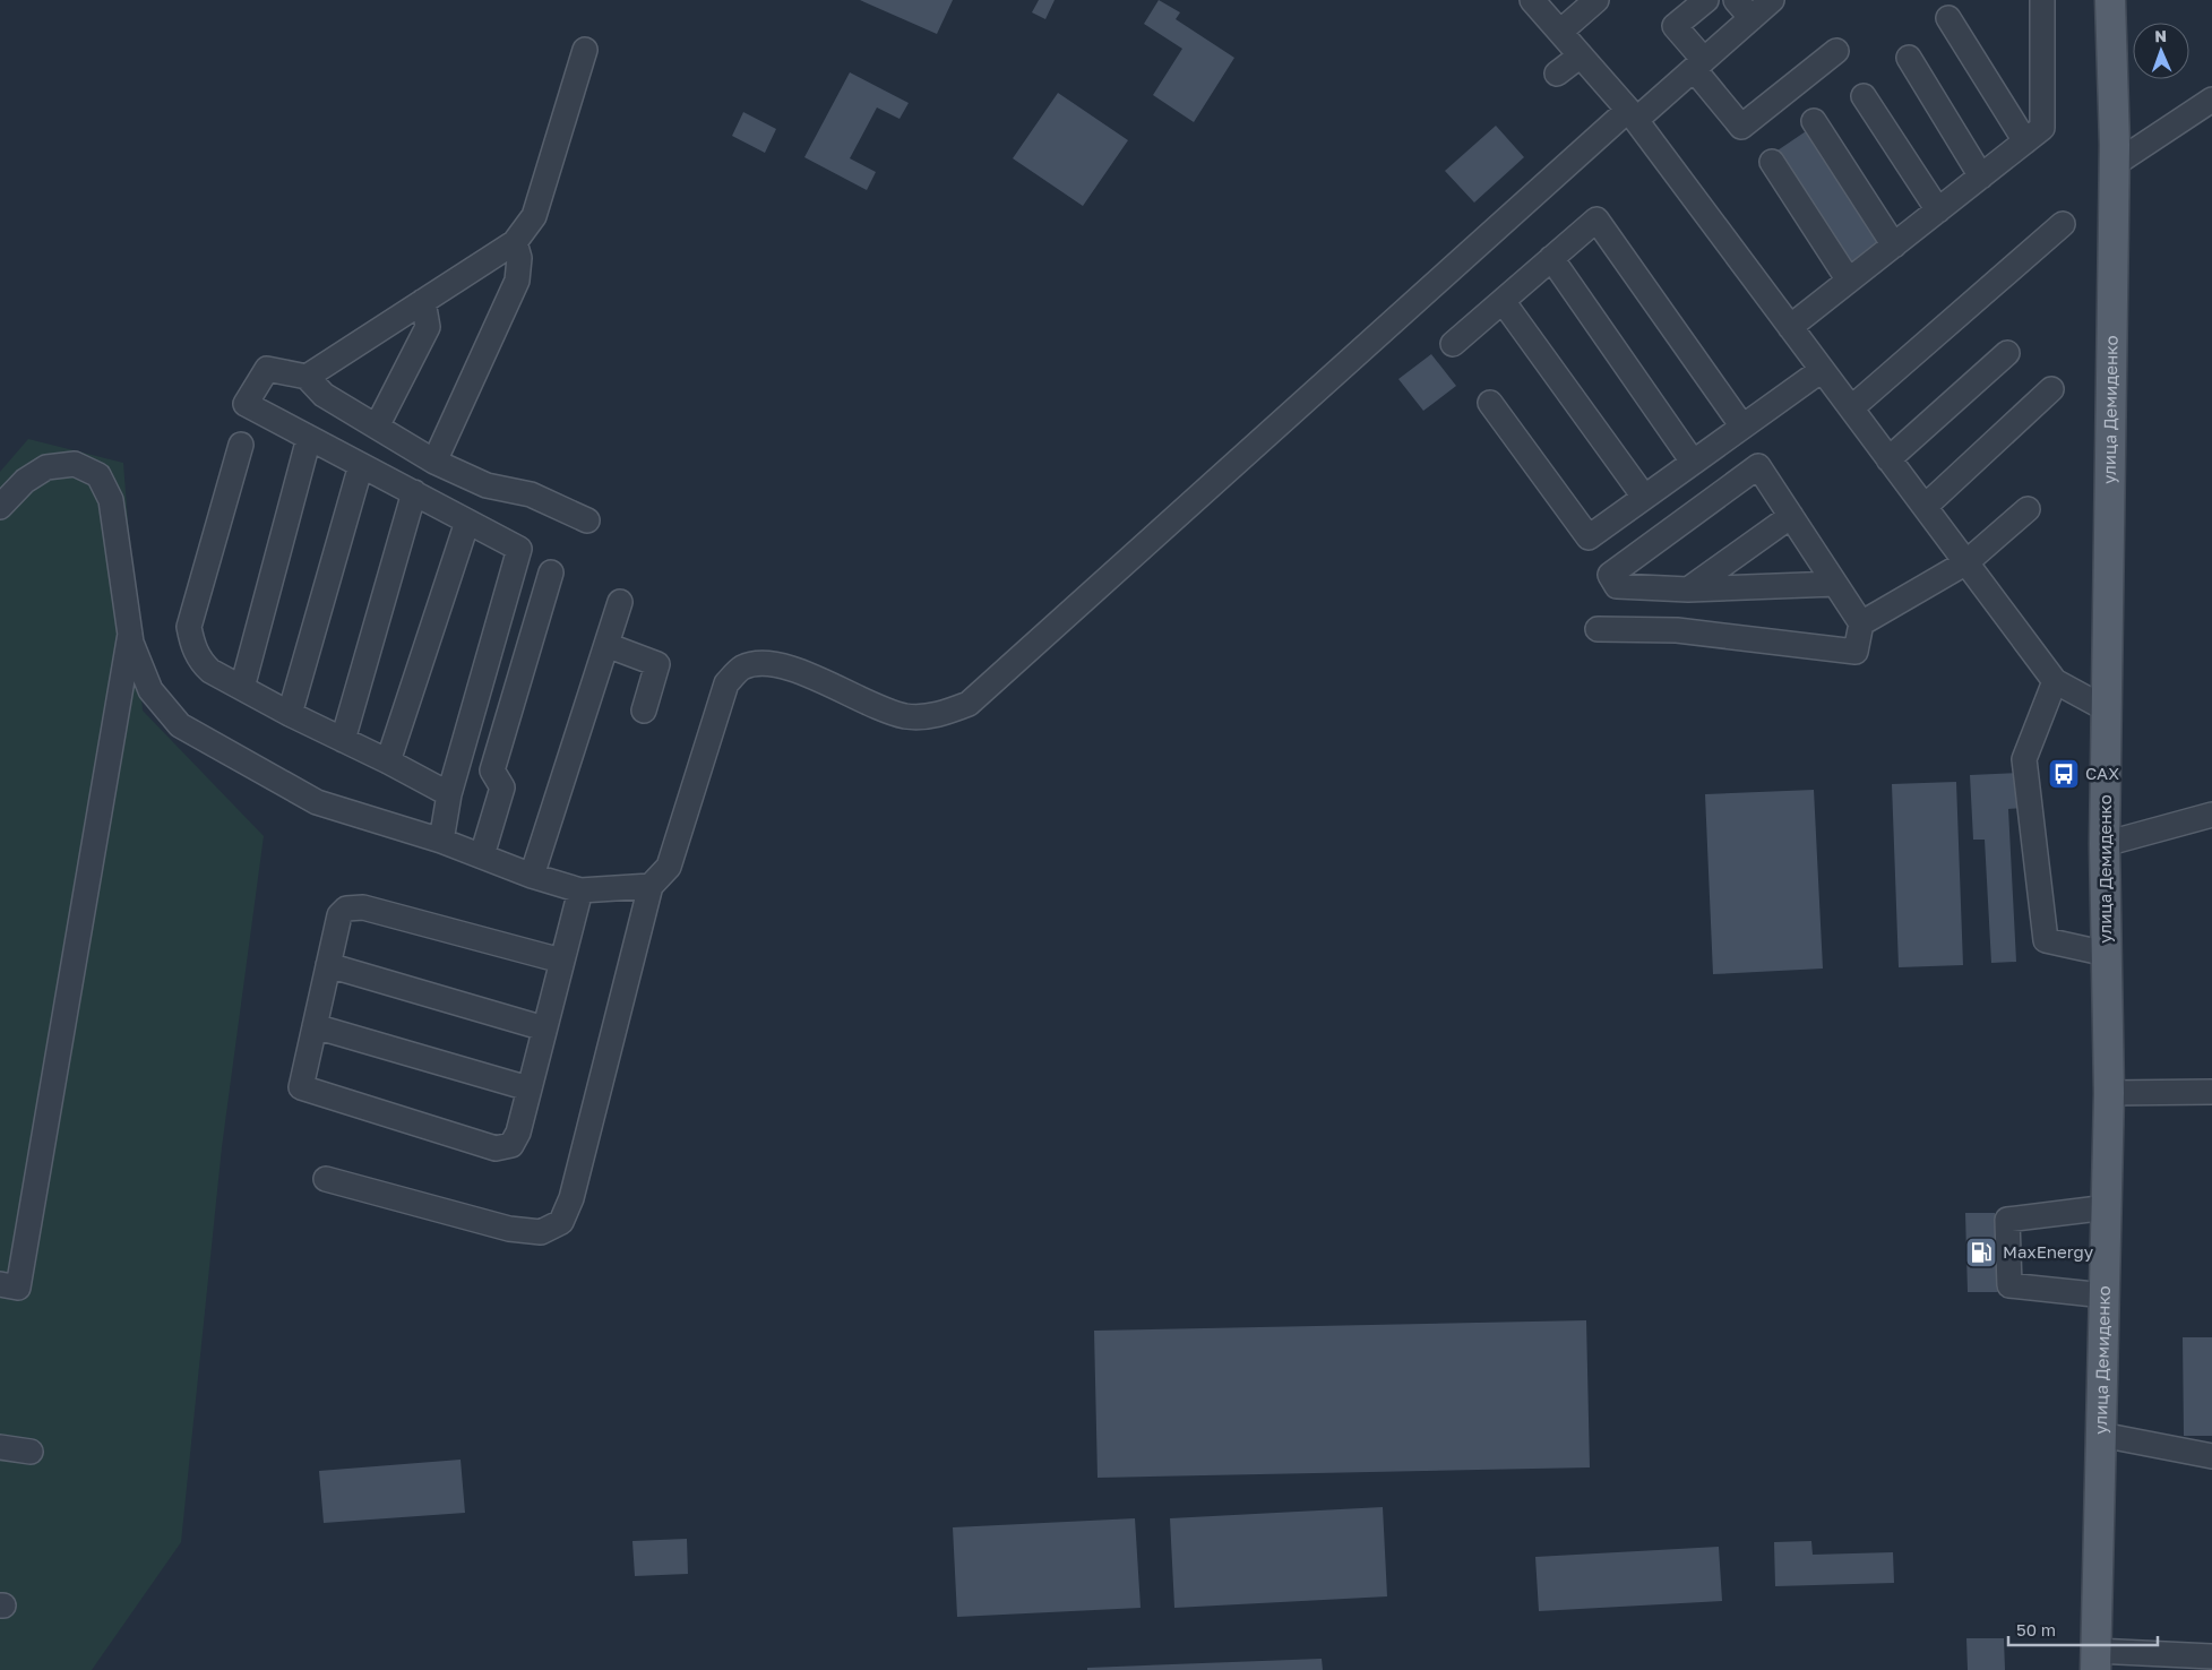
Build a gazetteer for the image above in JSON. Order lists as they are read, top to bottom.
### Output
{
  "streets": {
    "main road": ["улица Демиденко"]
  },
  "places": {
    "bus stop": ["САХ"],
    "fuel station": ["MaxEnergy"]
  },
  "scale_bar": "50 m",
  "north": "top"
}
